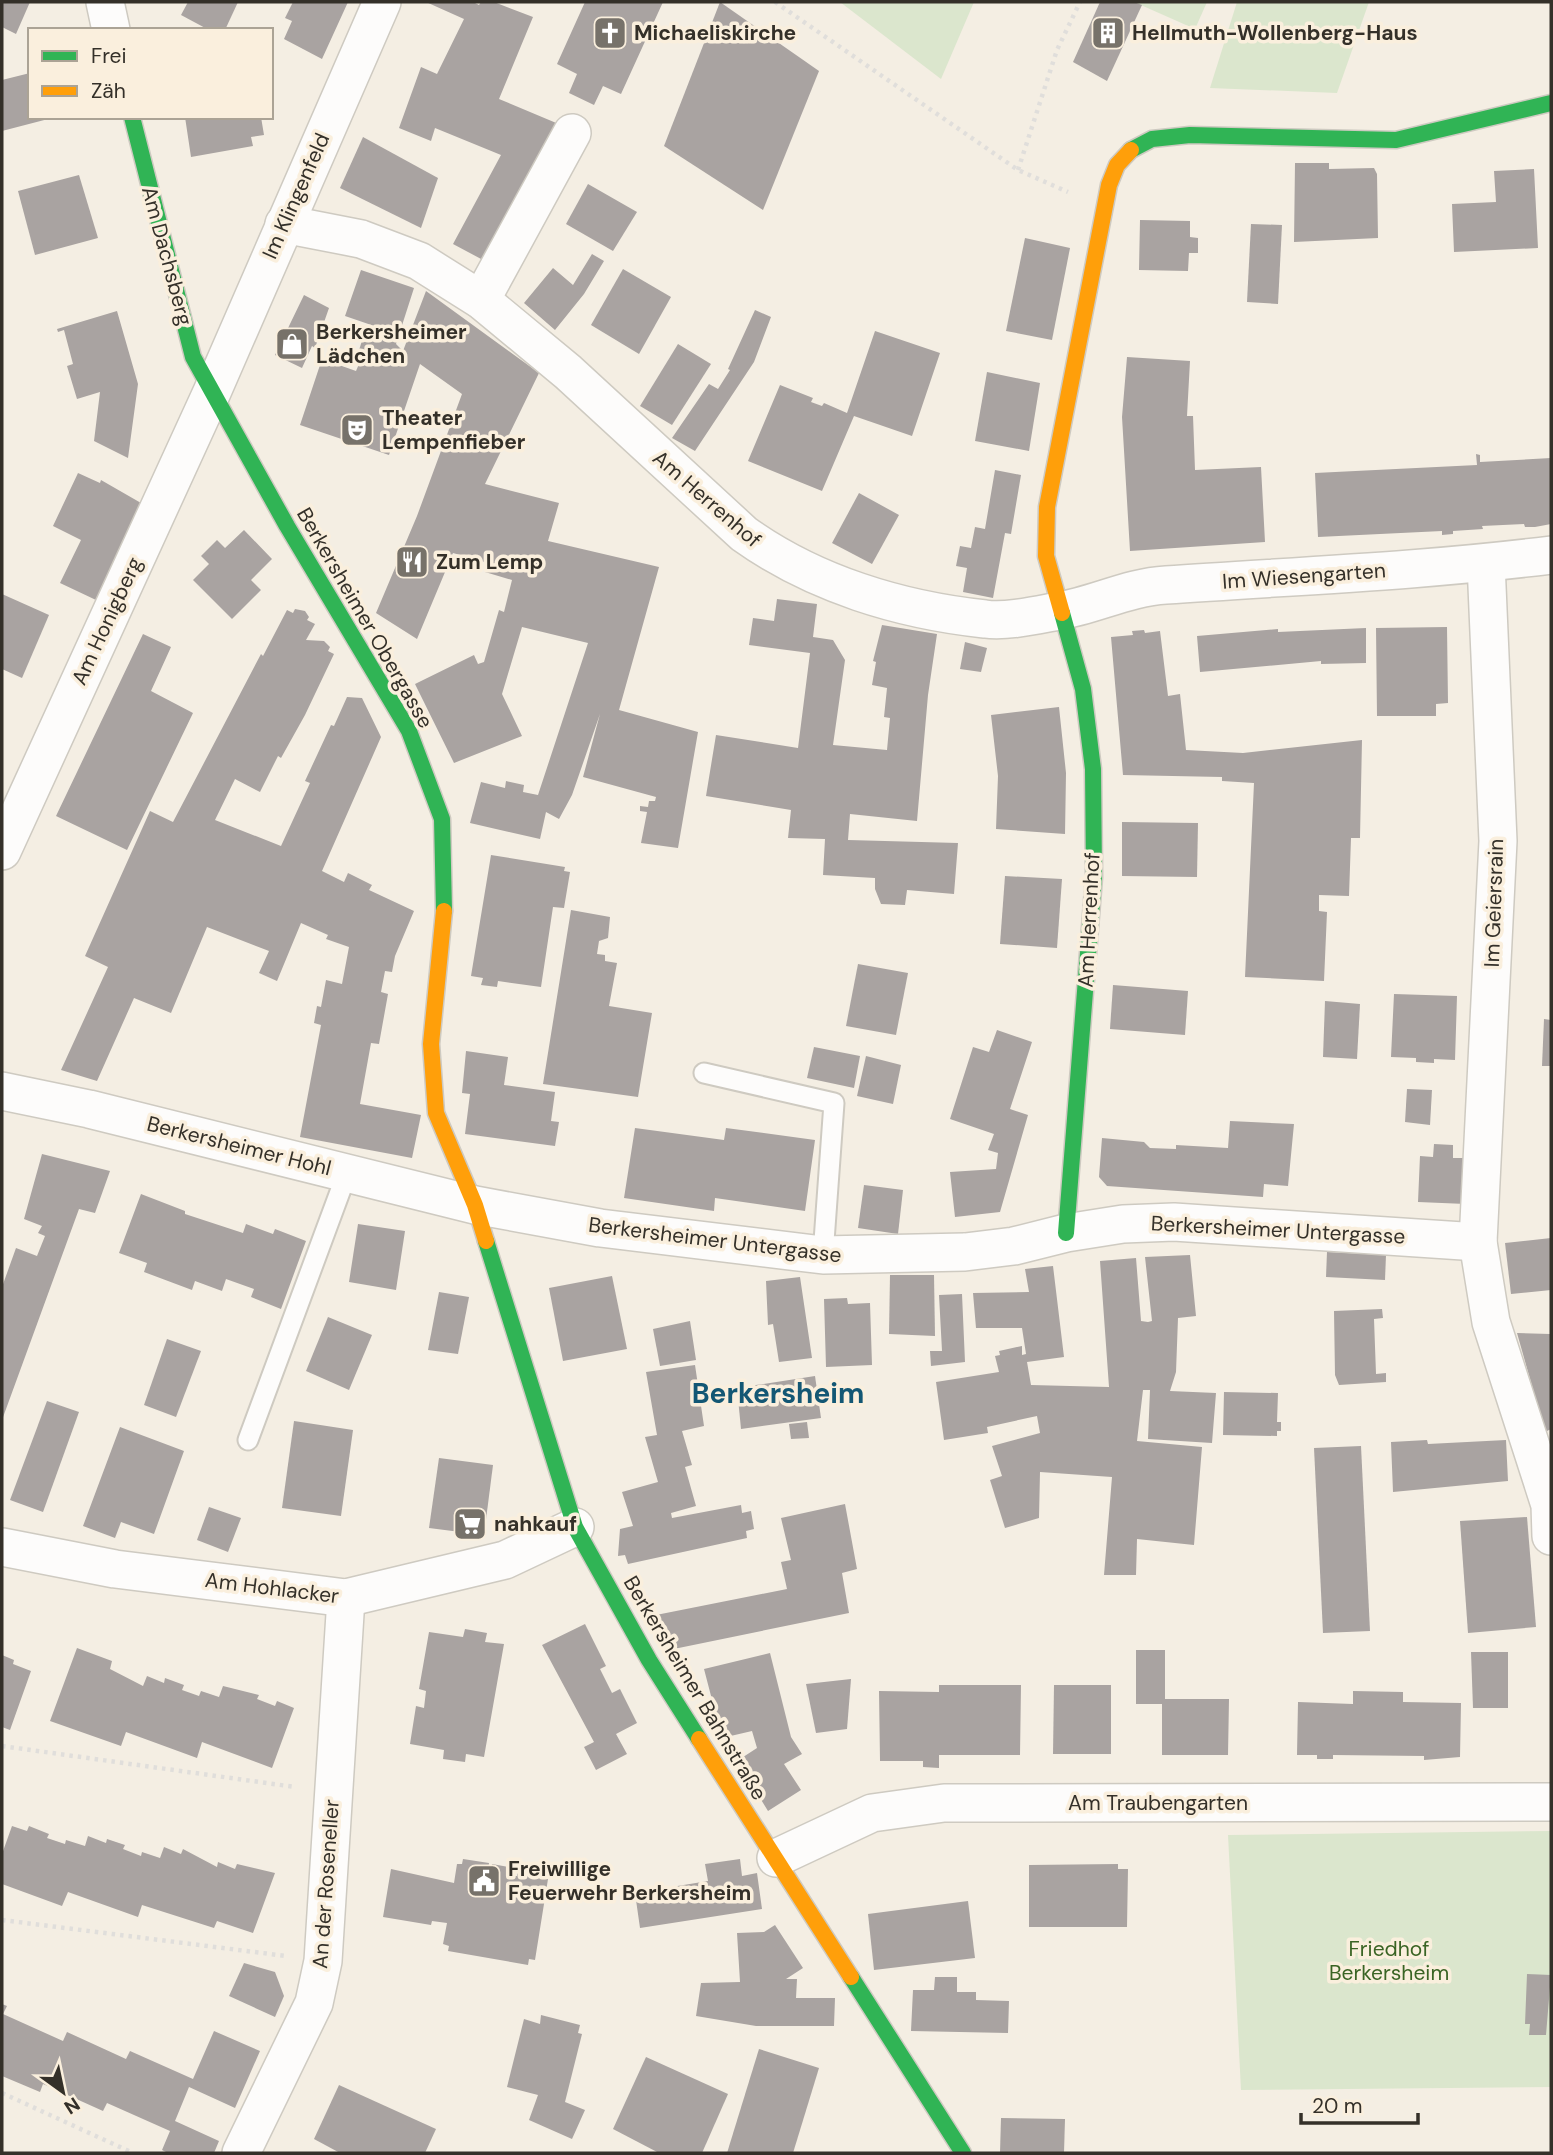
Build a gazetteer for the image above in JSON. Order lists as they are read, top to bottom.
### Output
{
  "streets": {
    "street": [
      "Im Klingenfeld",
      "Am Dachsberg",
      "Am Herrenhof",
      "Im Wiesengarten",
      "Berkersheimer Obergasse",
      "Am Honigberg",
      "Im Geiersrain",
      "Berkersheimer Hohl",
      "Berkersheimer Untergasse",
      "Am Hohlacker",
      "Berkersheimer Bahnstraße",
      "Am Traubengarten",
      "An der Roseneller"
    ]
  },
  "crossings": [
    ["Im Klingenfeld", "Am Dachsberg"],
    ["Im Klingenfeld", "Am Herrenhof"],
    ["Im Klingenfeld", "Berkersheimer Obergasse"],
    ["Im Klingenfeld", "Am Honigberg"],
    ["Am Dachsberg", "Berkersheimer Obergasse"],
    ["Am Dachsberg", "Am Honigberg"],
    ["Am Herrenhof", "Im Wiesengarten"],
    ["Am Herrenhof", "Berkersheimer Untergasse"],
    ["Im Wiesengarten", "Im Geiersrain"],
    ["Berkersheimer Obergasse", "Am Honigberg"],
    ["Berkersheimer Obergasse", "Berkersheimer Hohl"],
    ["Berkersheimer Obergasse", "Berkersheimer Untergasse"],
    ["Berkersheimer Obergasse", "Berkersheimer Bahnstraße"],
    ["Im Geiersrain", "Berkersheimer Untergasse"],
    ["Berkersheimer Hohl", "Berkersheimer Untergasse"],
    ["Berkersheimer Hohl", "Berkersheimer Bahnstraße"],
    ["Berkersheimer Untergasse", "Berkersheimer Bahnstraße"],
    ["Am Hohlacker", "Berkersheimer Bahnstraße"],
    ["Am Hohlacker", "An der Roseneller"],
    ["Berkersheimer Bahnstraße", "Am Traubengarten"]
  ],
  "districts": ["Berkersheim"],
  "parks": ["Friedhof Berkersheim"],
  "places": {
    "church": ["Michaeliskirche"],
    "building": ["Hellmuth-Wollenberg-Haus"],
    "shop": ["Berkersheimer Lädchen"],
    "theatre": ["Theater Lempenfieber"],
    "restaurant": ["Zum Lemp"],
    "supermarket": ["nahkauf"],
    "public building": ["Freiwillige Feuerwehr Berkersheim"]
  },
  "legend": ["Frei", "Zäh"],
  "scale_bar": "20 m",
  "north": "bottom right"
}
